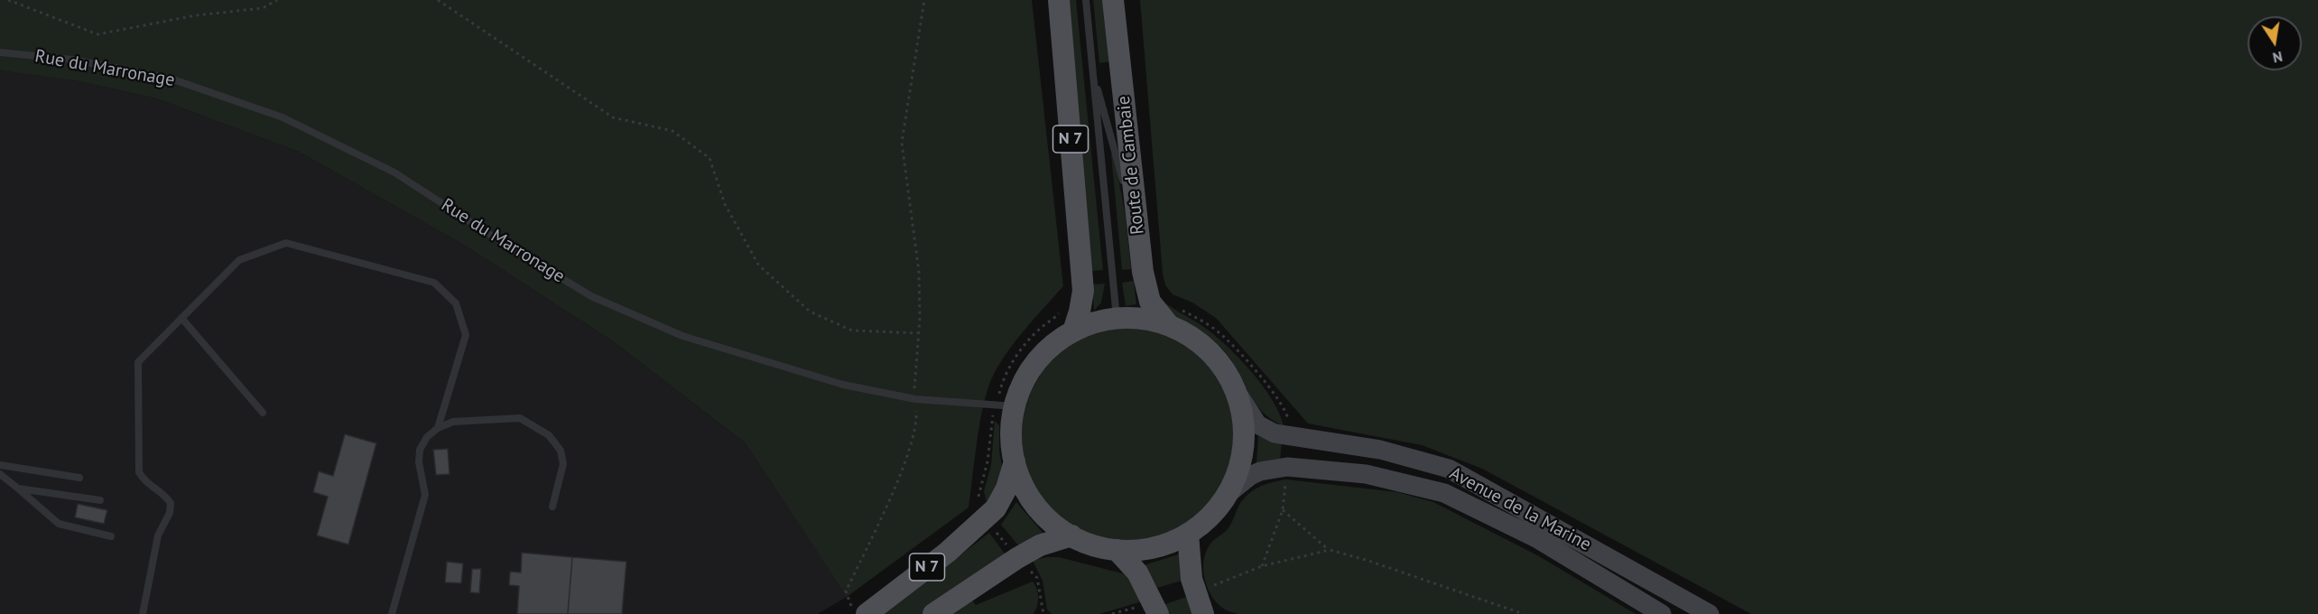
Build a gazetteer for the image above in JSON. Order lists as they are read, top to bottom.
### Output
{
  "streets": {
    "main road": ["N 7", "Route de Cambaie", "Avenue de la Marine"],
    "lane": ["Rue du Marronage"]
  },
  "north": "bottom"
}
